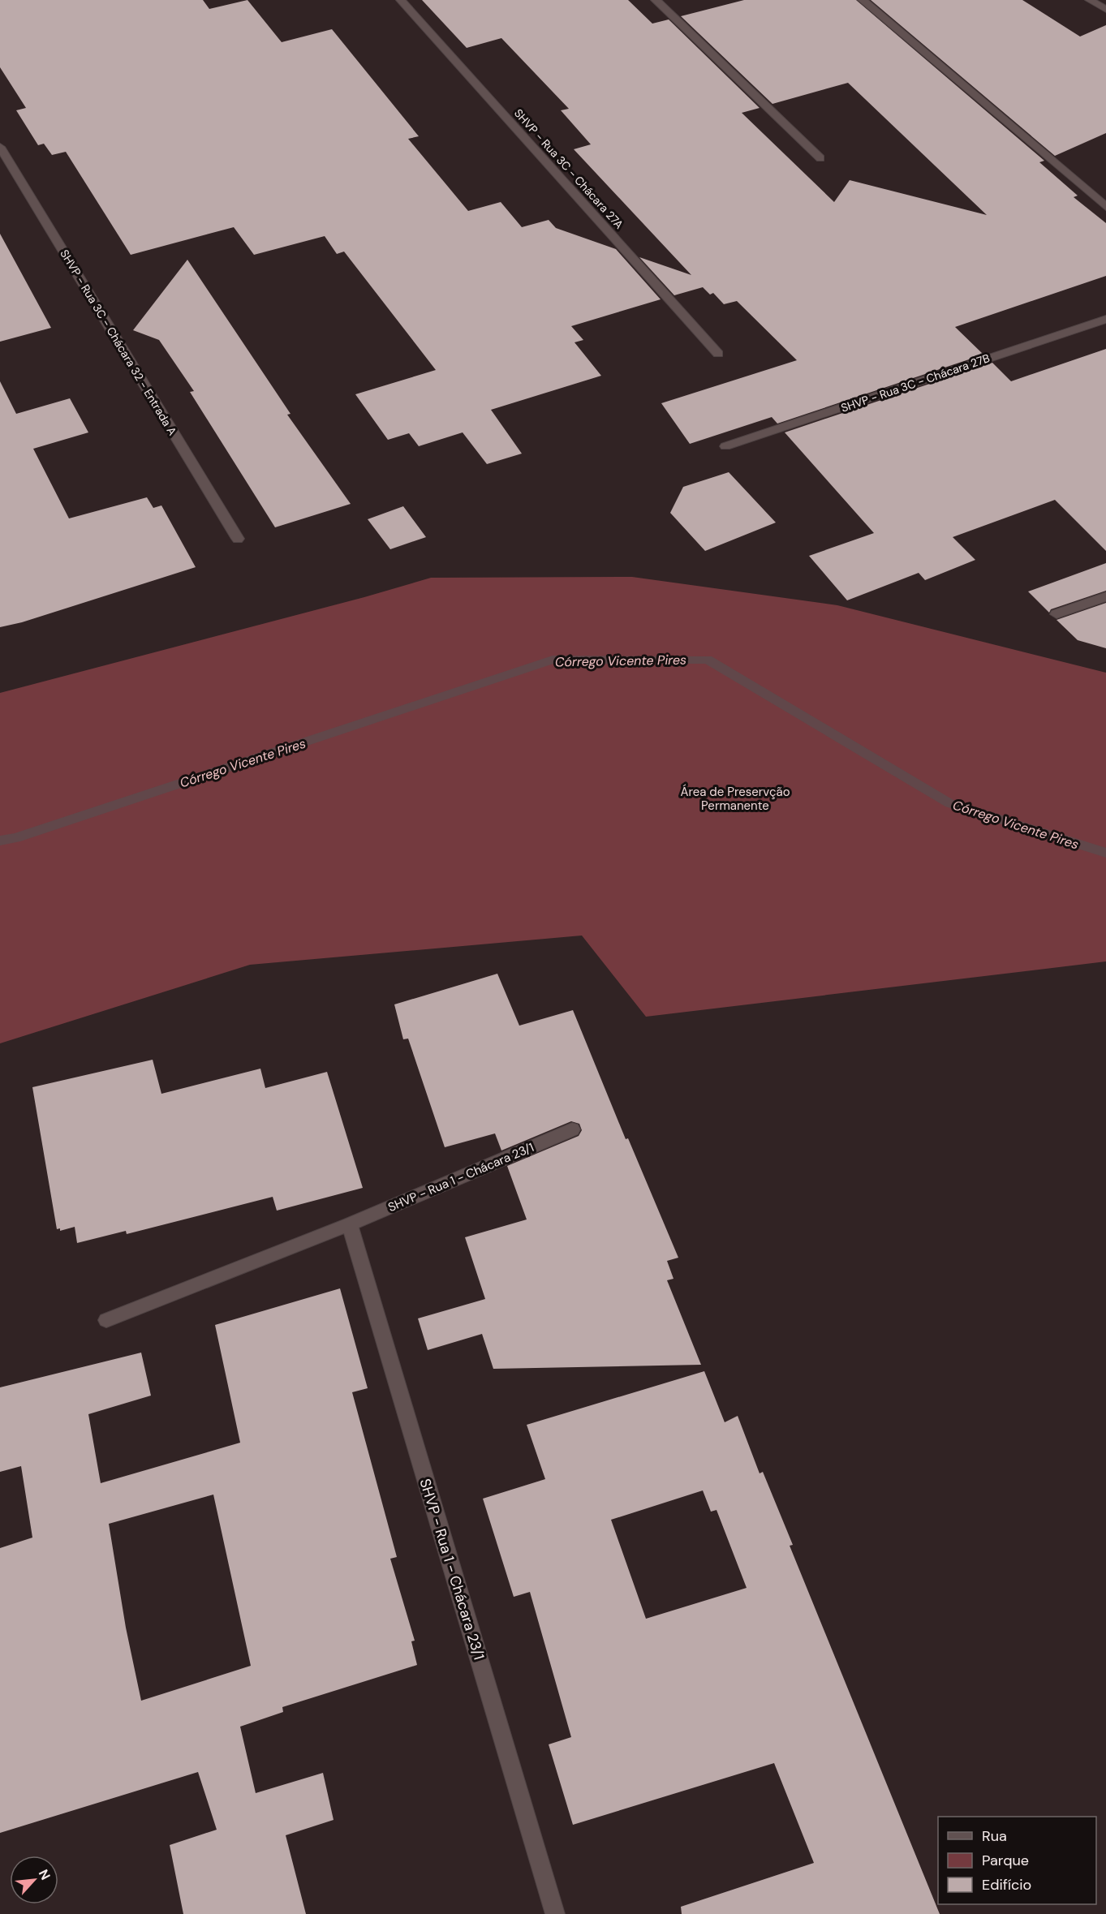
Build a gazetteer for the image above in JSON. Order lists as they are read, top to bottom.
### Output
{
  "streets": {
    "street": [
      "SHVP - Rua 3C - Chácara 27A",
      "SHVP - Rua 3C - Chácara 32 - Entrada A",
      "SHVP - Rua 3C - Chácara 27B",
      "SHVP - Rua 1 - Chácara 23/1"
    ]
  },
  "water": ["Córrego Vicente Pires"],
  "parks": ["Área de Preservção Permanente"],
  "legend": ["Rua", "Parque", "Edifício"],
  "north": "top right"
}
